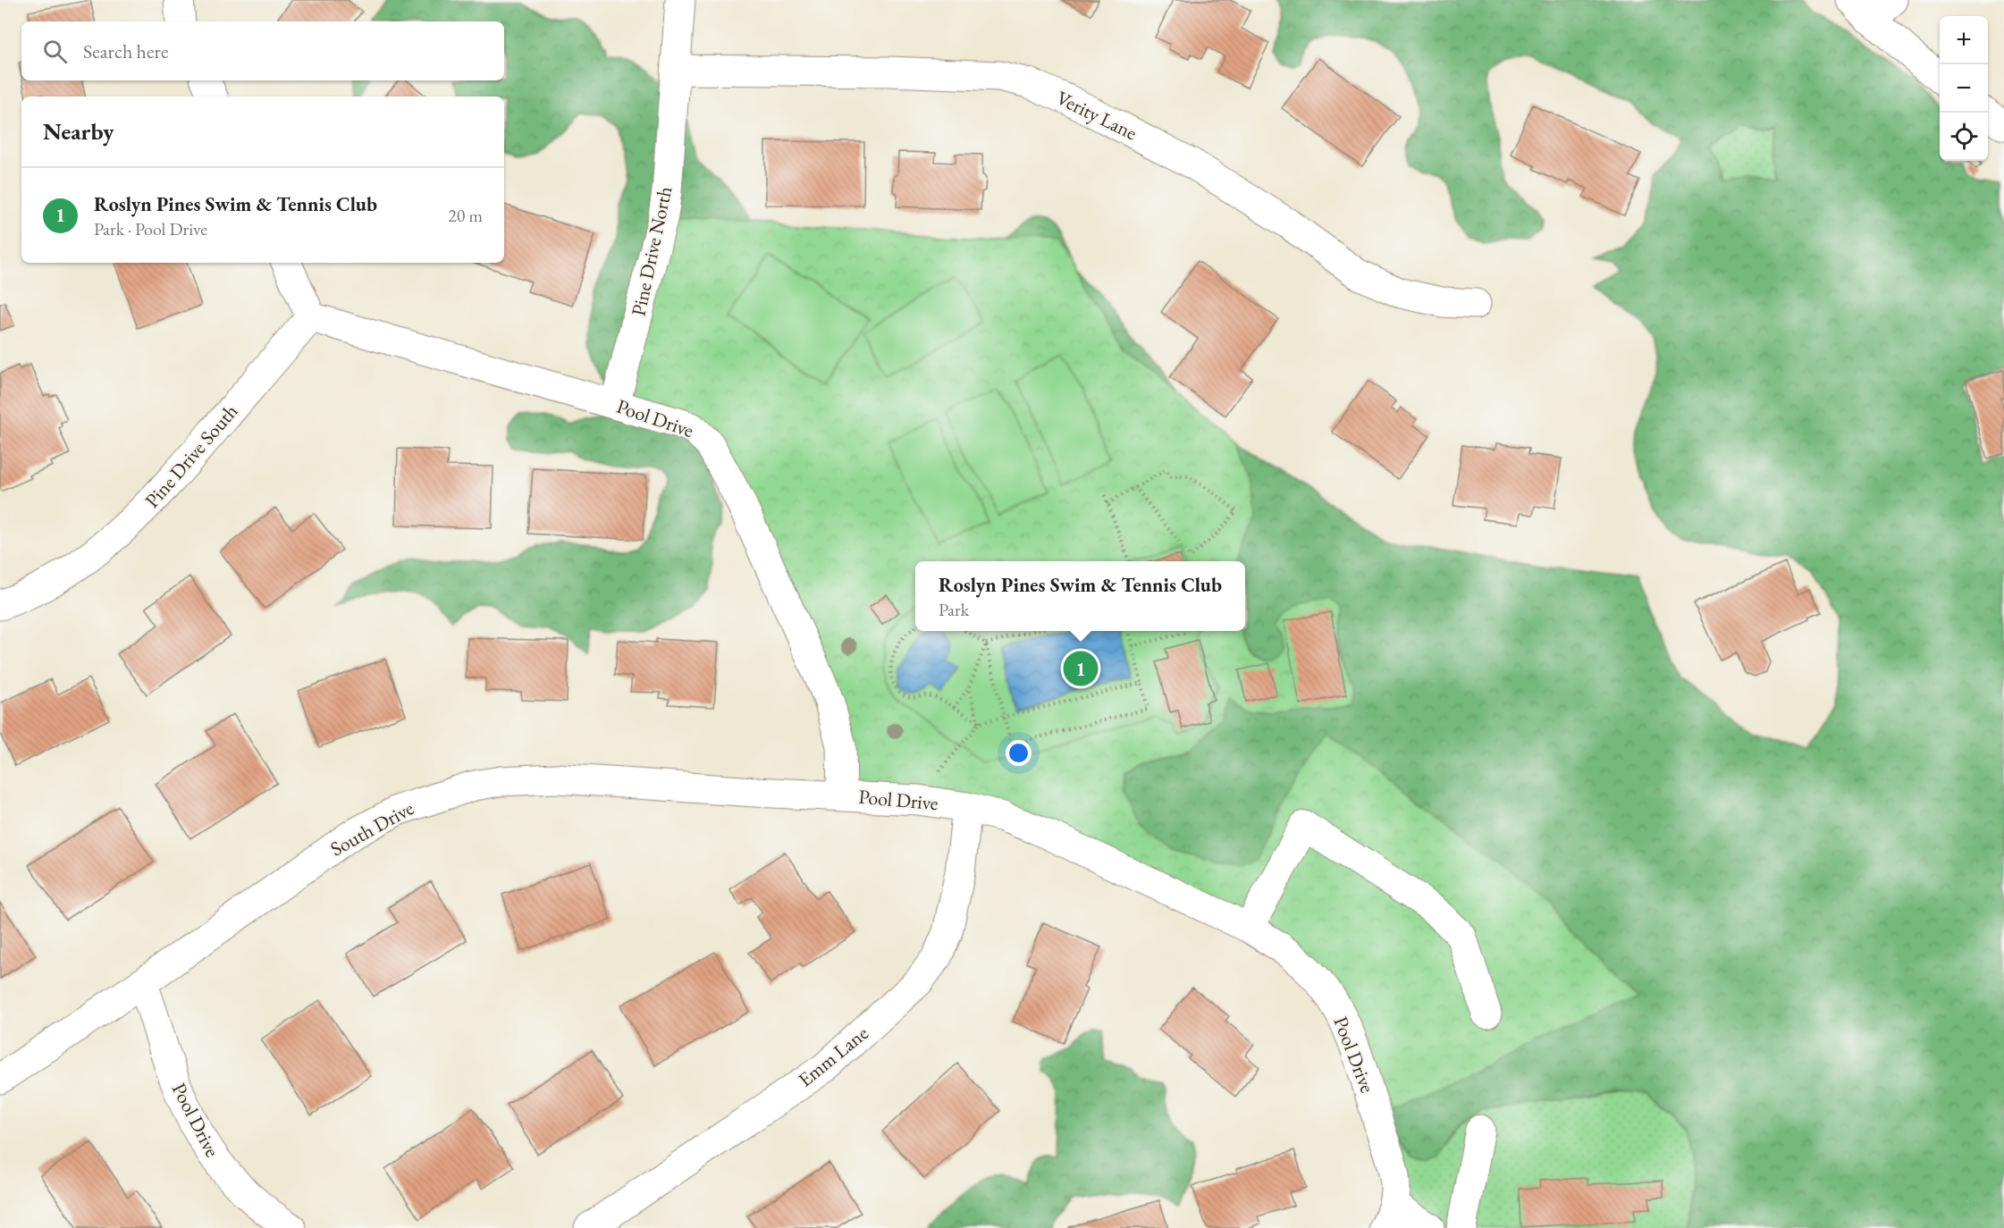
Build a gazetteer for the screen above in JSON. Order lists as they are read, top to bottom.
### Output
{
  "streets": {
    "street": [
      "Verity Lane",
      "Pine Drive North",
      "Pool Drive",
      "Pine Drive South",
      "South Drive",
      "Emm Lane"
    ]
  },
  "crossings": [
    ["Verity Lane", "Pine Drive North"],
    ["Pine Drive North", "Pool Drive"],
    ["Pool Drive", "Pine Drive South"],
    ["Pool Drive", "South Drive"],
    ["Pool Drive", "Emm Lane"]
  ],
  "page": {
    "map_buttons": ["+", "−"],
    "search": "Search here",
    "heading": "Nearby",
    "list": [
      {
        "mark": "1",
        "name": "Roslyn Pines Swim & Tennis Club",
        "note": "Park · Pool Drive",
        "value": "20 m"
      }
    ],
    "popup": ["Roslyn Pines Swim & Tennis Club", "Park"],
    "pins": "1"
  }
}
